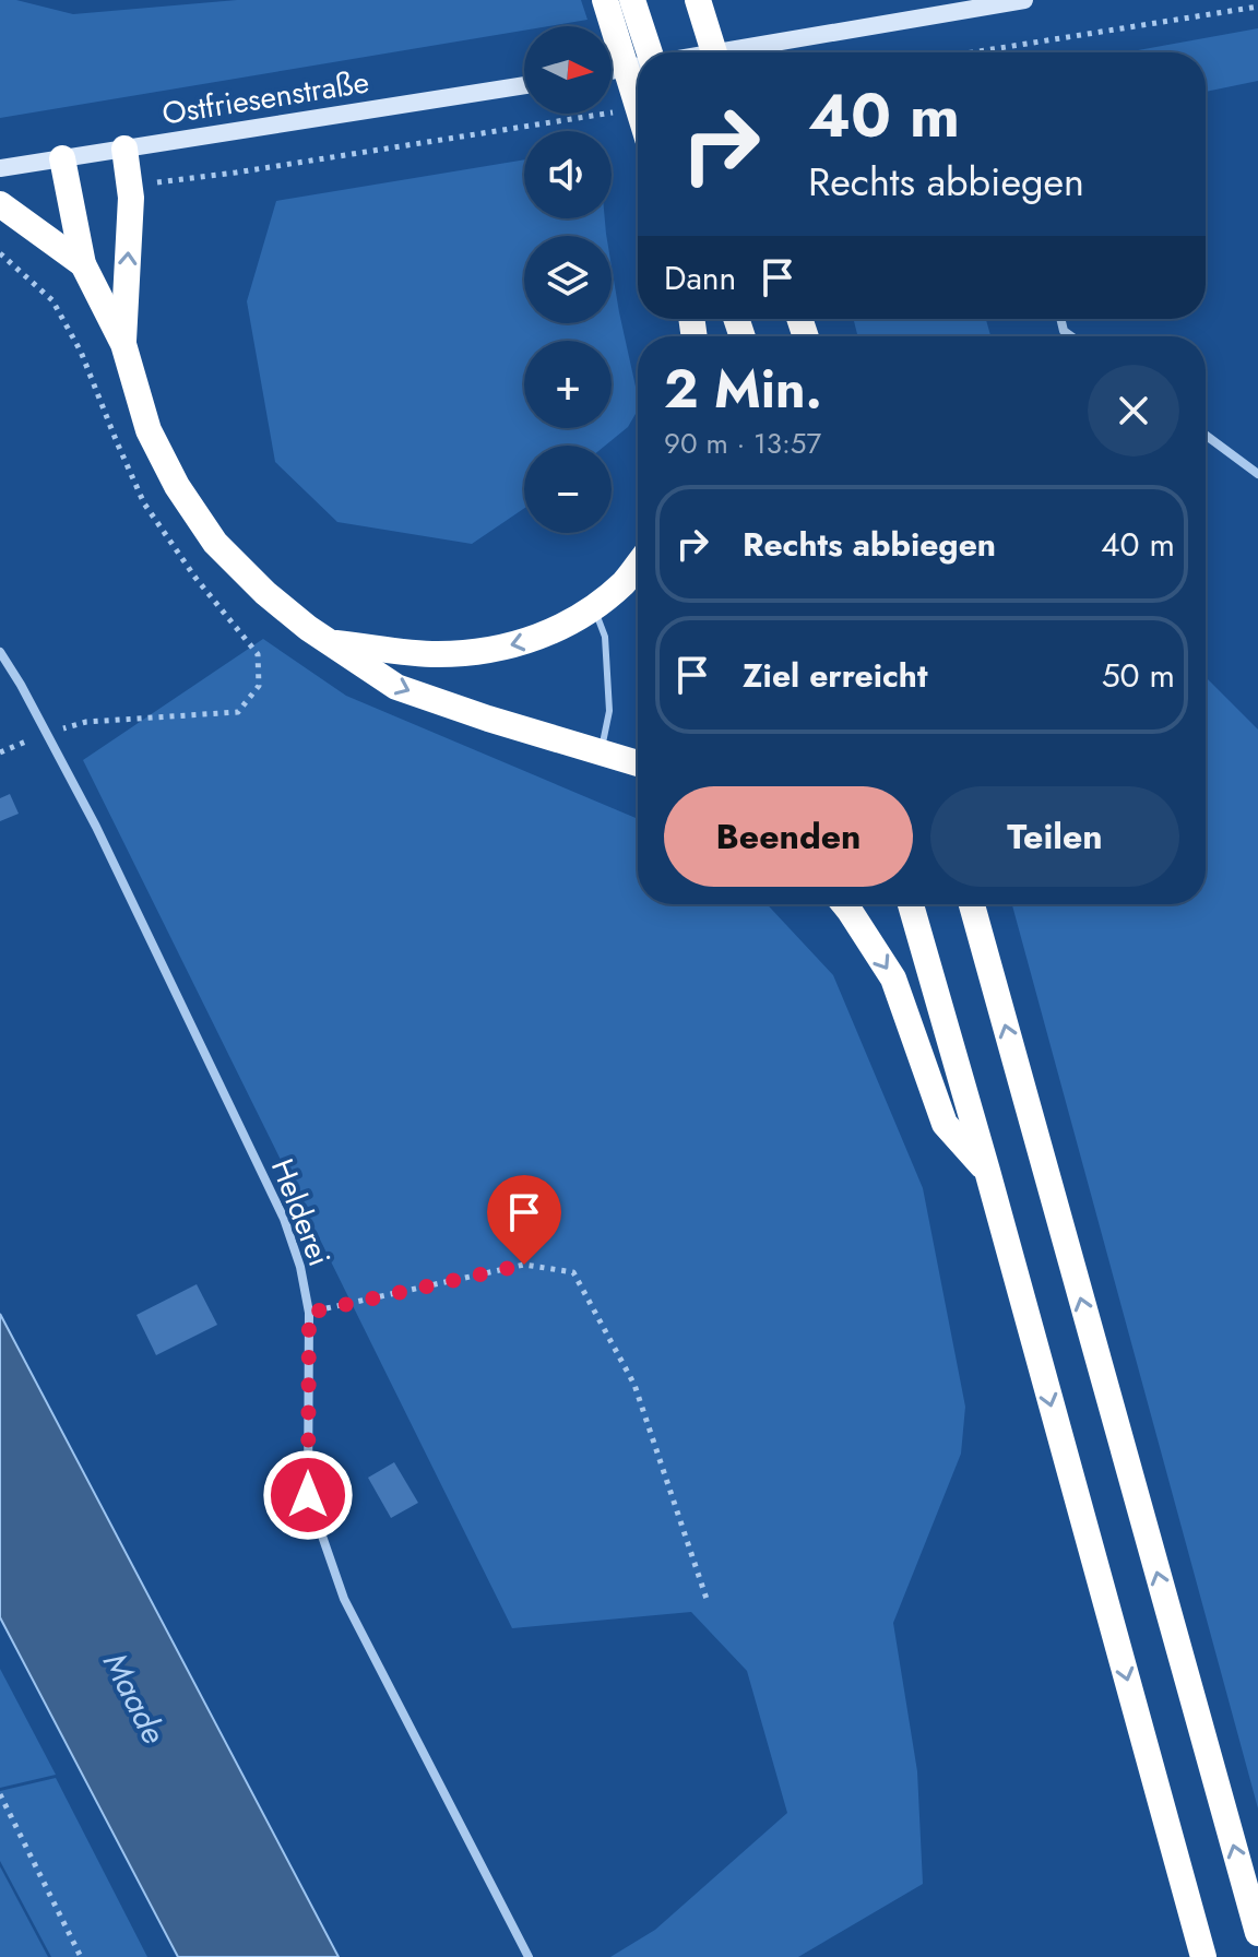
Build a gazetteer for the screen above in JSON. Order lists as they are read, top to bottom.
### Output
{
  "streets": {
    "main road": ["Ostfriesenstraße"],
    "street": ["Helderei"]
  },
  "water": ["Maade"],
  "north": "right",
  "page": {
    "map_buttons": ["+", "−"],
    "turn": ["40 m", "Rechts abbiegen"],
    "then": "Dann",
    "heading": ["2 Min.", "90 m · 13:57"],
    "list": [
      {
        "name": "Rechts abbiegen",
        "value": "40 m"
      },
      {
        "name": "Ziel erreicht",
        "value": "50 m"
      }
    ],
    "buttons": ["Beenden", "Teilen"]
  }
}
